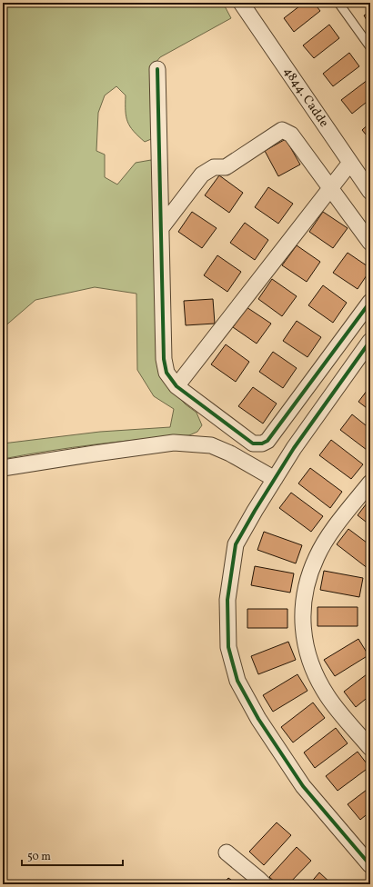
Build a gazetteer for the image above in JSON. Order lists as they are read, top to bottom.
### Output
{
  "streets": {
    "street": ["4844. Cadde"]
  },
  "scale_bar": "50 m"
}
